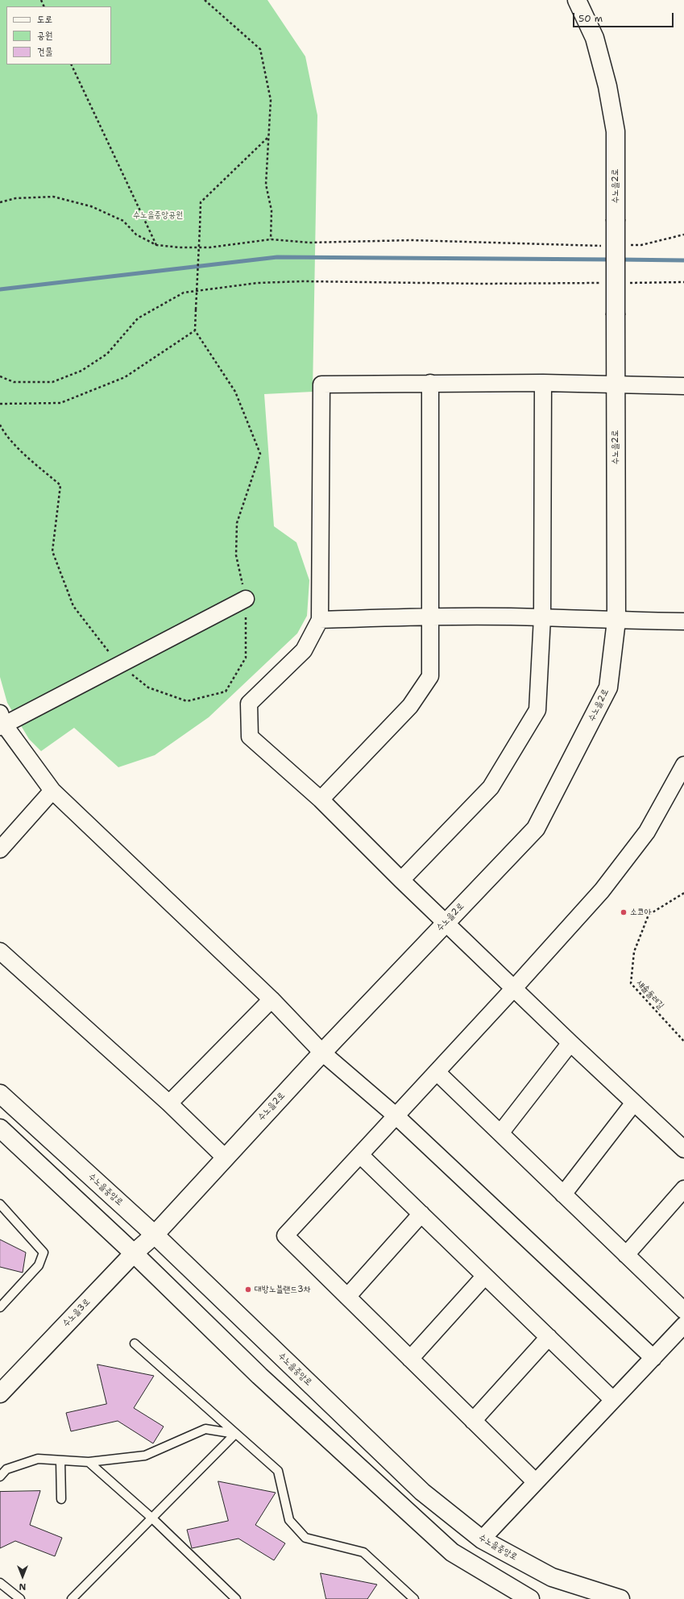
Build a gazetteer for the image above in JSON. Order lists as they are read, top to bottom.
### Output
{
  "streets": {
    "street": ["수노을2로", "수노을중앙로", "수노을3로"],
    "path": ["새솔둘레길"]
  },
  "crossings": [
    ["수노을2로", "수노을중앙로"],
    ["수노을2로", "수노을3로"],
    ["수노을중앙로", "수노을3로"]
  ],
  "parks": ["수노을중앙공원"],
  "places": ["소코아", "대방노블랜드3차"],
  "legend": ["도로", "공원", "건물"],
  "scale_bar": "50 m",
  "north": "bottom"
}
